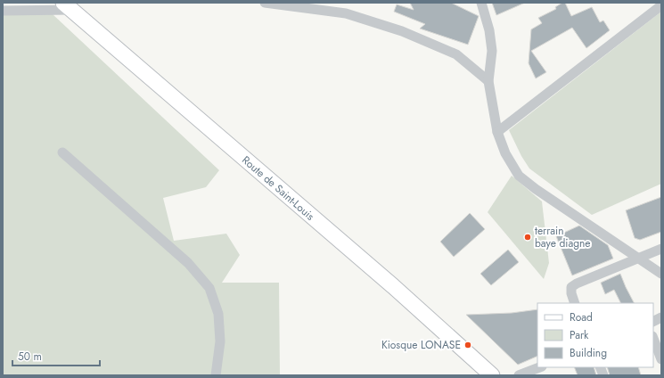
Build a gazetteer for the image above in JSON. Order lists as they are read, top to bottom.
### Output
{
  "streets": {
    "main road": ["Route de Saint-Louis"]
  },
  "places": ["terrain baye diagne", "Kiosque LONASE"],
  "legend": ["Road", "Park", "Building"],
  "scale_bar": "50 m"
}
